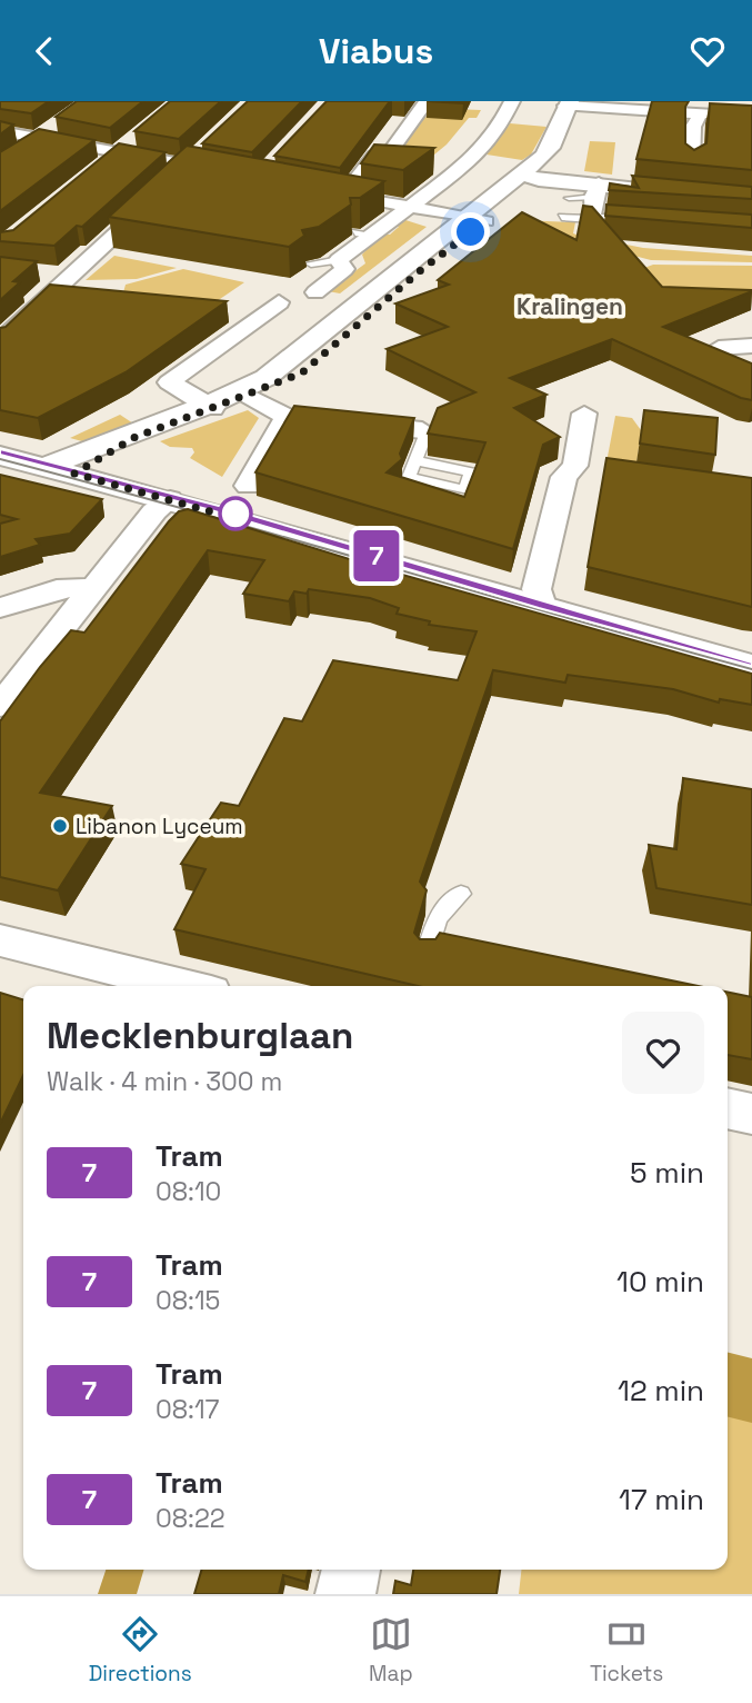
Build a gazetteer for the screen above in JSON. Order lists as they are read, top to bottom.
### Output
{
  "districts": ["Kralingen"],
  "places": ["Libanon Lyceum"],
  "lines": ["tram line 7"],
  "page": {
    "header": "Viabus",
    "on_map": "7",
    "heading": ["Mecklenburglaan", "Walk · 4 min · 300 m"],
    "list": [
      {
        "mark": "7",
        "name": "Tram",
        "note": "08:10",
        "value": "5 min"
      },
      {
        "mark": "7",
        "name": "Tram",
        "note": "08:15",
        "value": "10 min"
      },
      {
        "mark": "7",
        "name": "Tram",
        "note": "08:17",
        "value": "12 min"
      },
      {
        "mark": "7",
        "name": "Tram",
        "note": "08:22",
        "value": "17 min"
      }
    ],
    "tabs": ["Directions", "Map", "Tickets"]
  }
}
